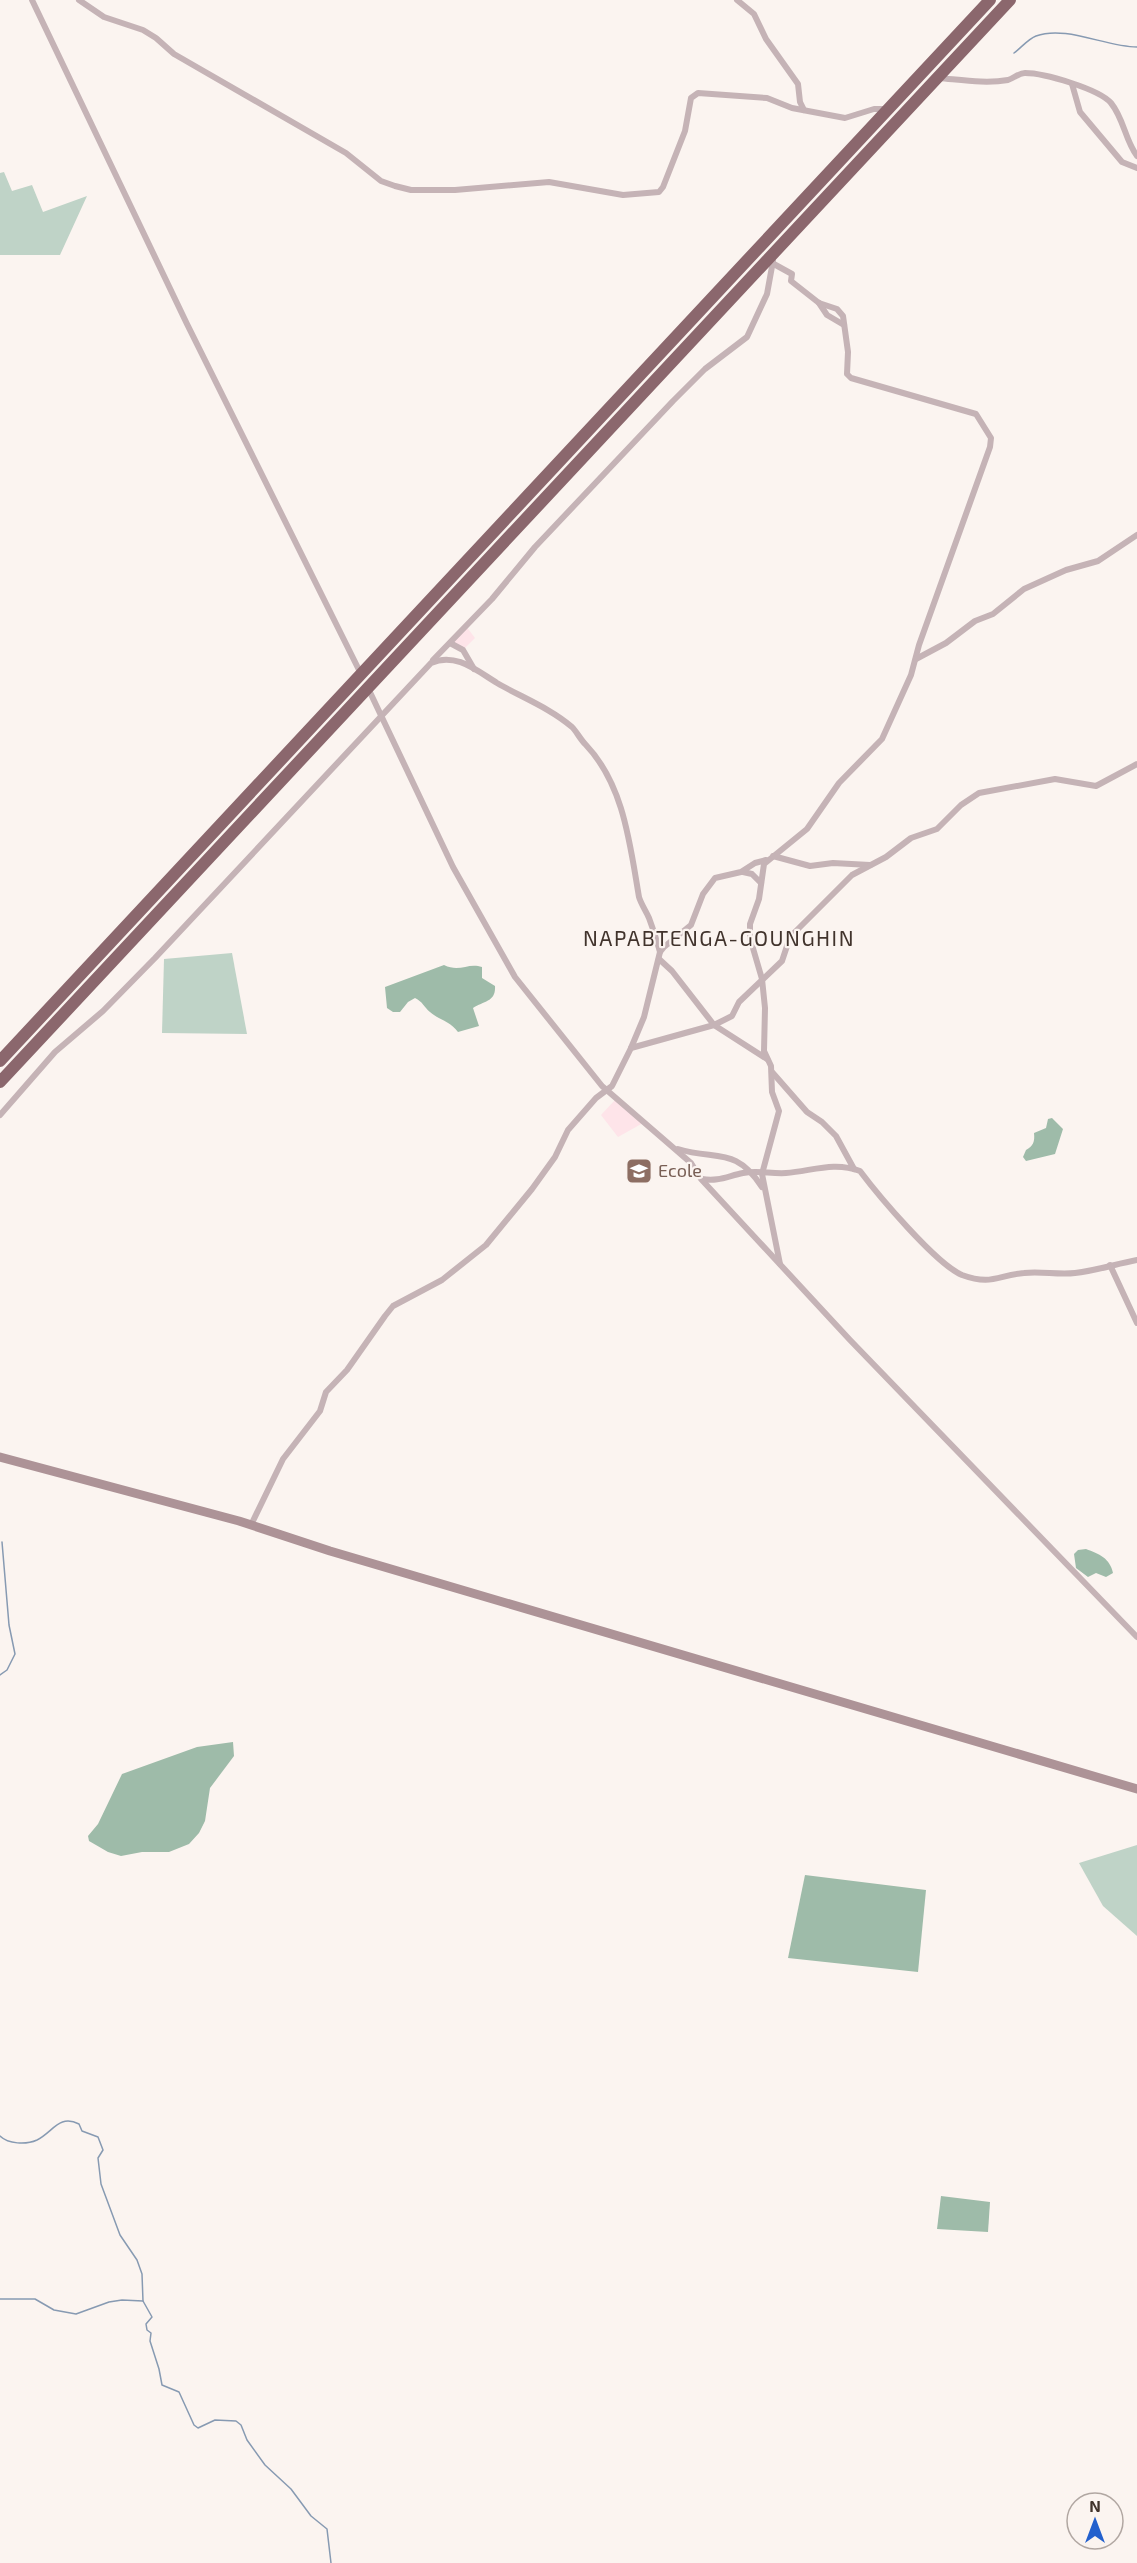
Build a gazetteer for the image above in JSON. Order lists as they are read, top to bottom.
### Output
{
  "districts": ["NAPABTENGA-GOUNGHIN"],
  "places": {
    "school or university": ["Ecole"]
  },
  "north": "top"
}
